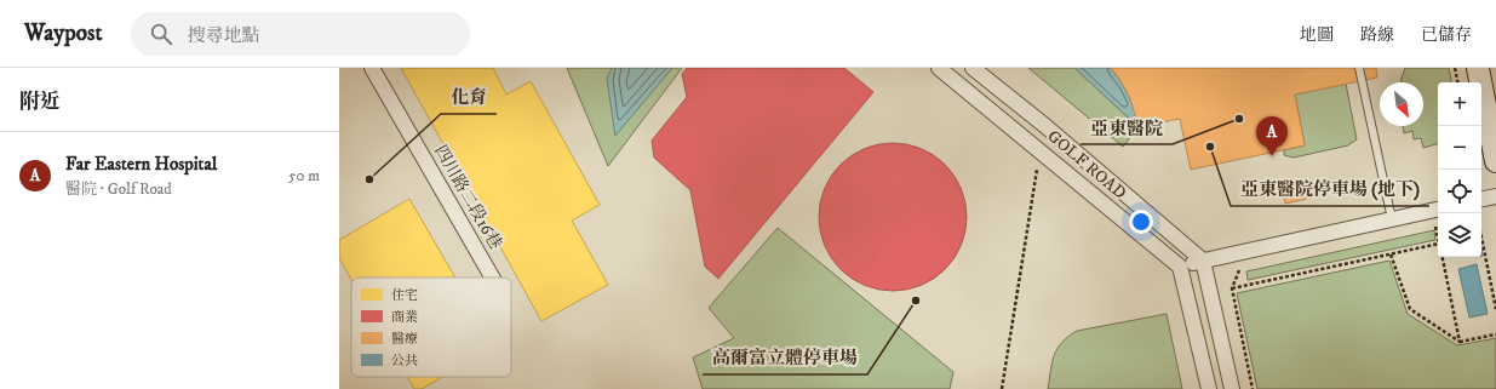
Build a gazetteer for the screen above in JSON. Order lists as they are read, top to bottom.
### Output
{
  "streets": {
    "street": ["GOLF ROAD", "四川路二段16巷"]
  },
  "places": [
    "亞東醫院",
    "亞東醫院停車場 (地下)",
    "化育",
    "高爾富立體停車場"
  ],
  "legend": [
    "住宅",
    "商業",
    "醫療",
    "公共"
  ],
  "north": "bottom right",
  "page": {
    "header": "Waypost",
    "search": "搜尋地點",
    "nav": ["地圖", "路線", "已儲存"],
    "heading": "附近",
    "map_buttons": ["+", "−"],
    "pins": "A",
    "list": [
      {
        "mark": "A",
        "name": "Far Eastern Hospital",
        "note": "醫院 · Golf Road",
        "value": "50 m"
      }
    ]
  }
}
